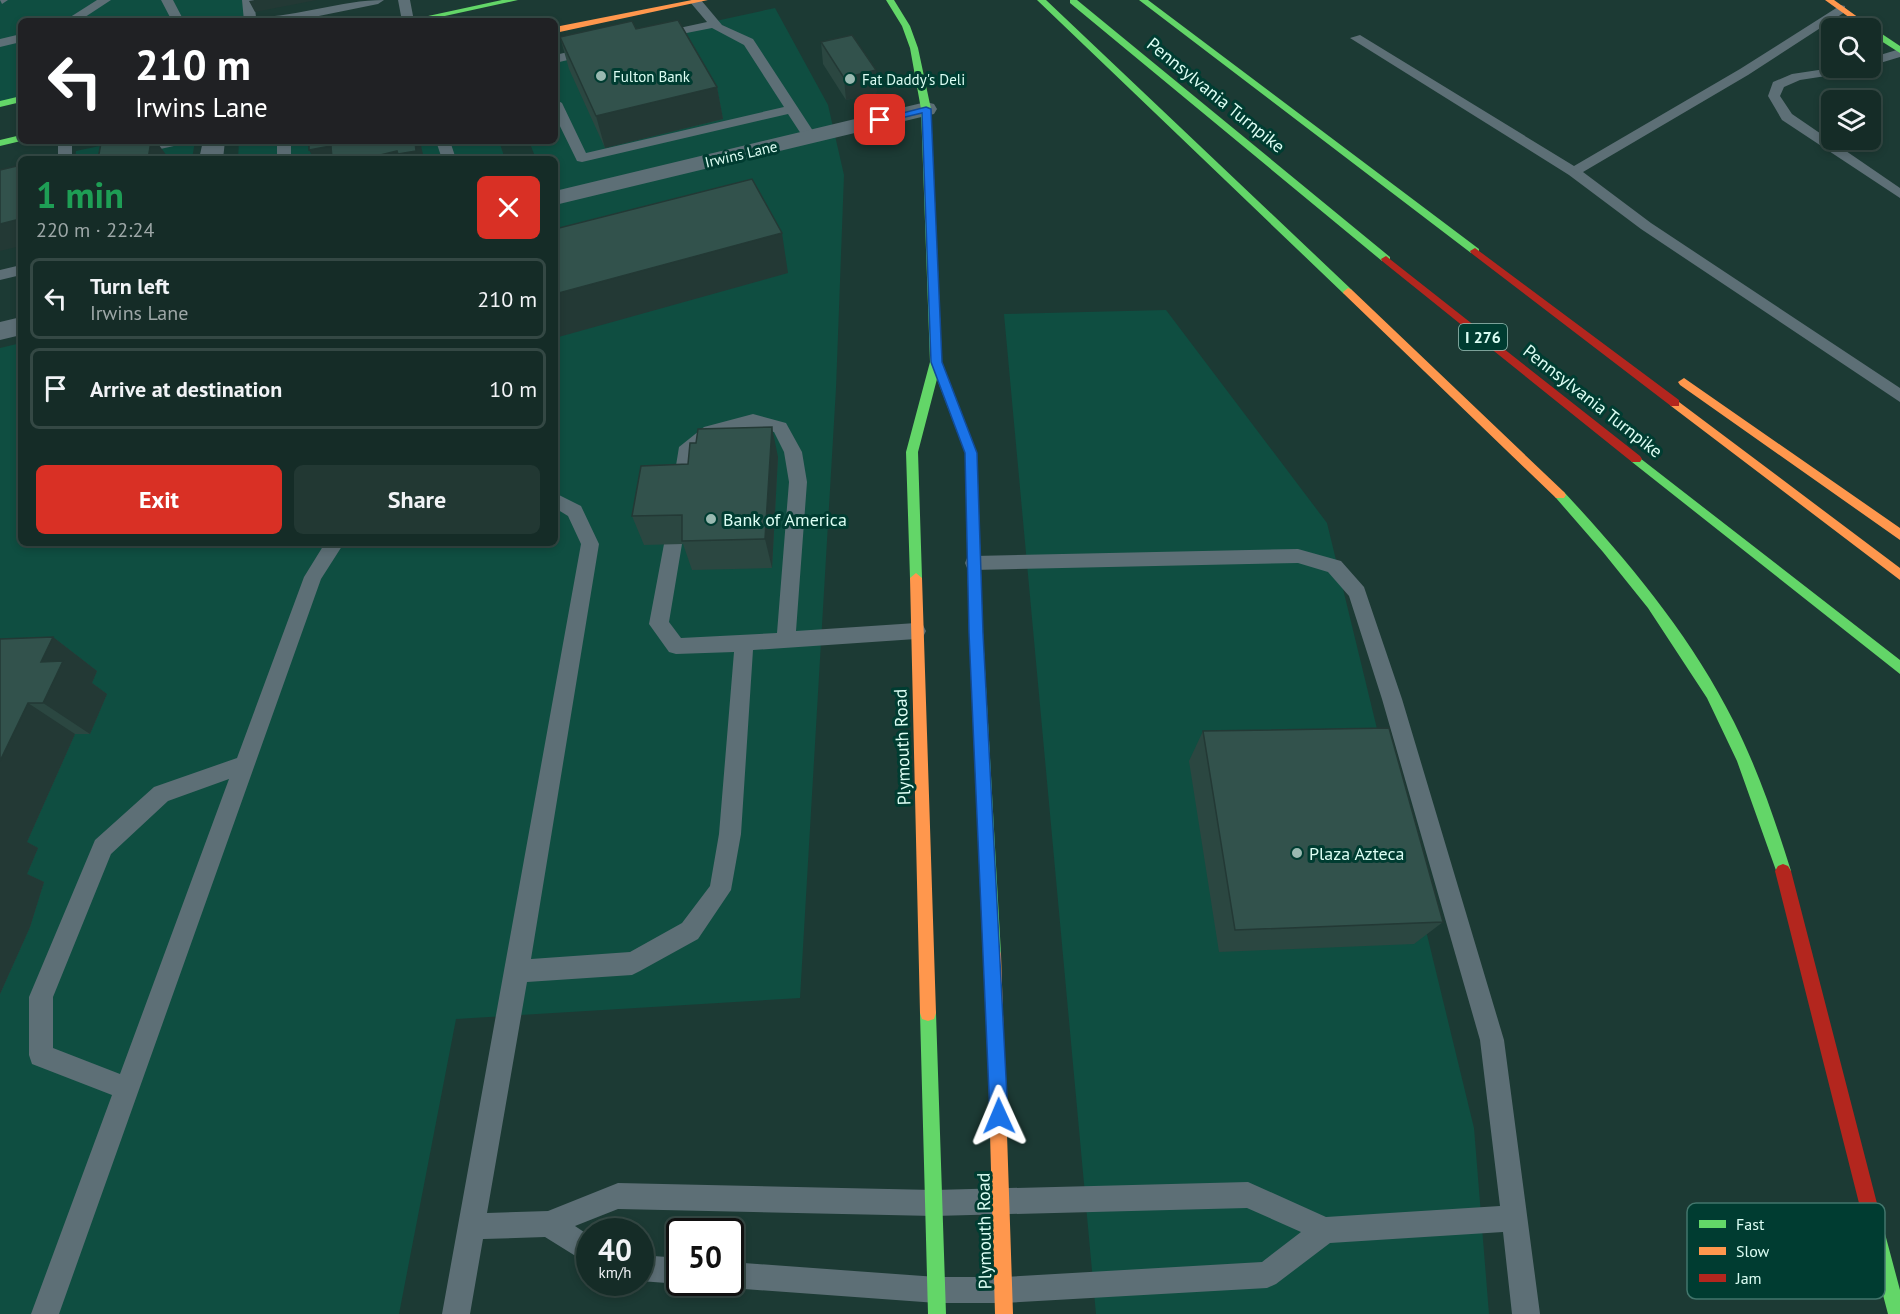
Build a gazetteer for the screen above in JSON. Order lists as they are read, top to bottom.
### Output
{
  "streets": {
    "main road": ["Pennsylvania Turnpike", "I 276", "Plymouth Road"],
    "street": ["Irwins Lane"]
  },
  "crossings": [
    ["Irwins Lane", "Plymouth Road"]
  ],
  "places": [
    "Fulton Bank",
    "Fat Daddy's Deli",
    "Bank of America",
    "Plaza Azteca"
  ],
  "legend": ["Fast", "Slow", "Jam"],
  "page": {
    "turn": ["210 m", "Irwins Lane"],
    "heading": ["1 min", "220 m · 22:24"],
    "list": [
      {
        "name": "Turn left",
        "note": "Irwins Lane",
        "value": "210 m"
      },
      {
        "name": "Arrive at destination",
        "value": "10 m"
      }
    ],
    "buttons": ["Exit", "Share"],
    "speed": "40 km/h",
    "limit": "50"
  }
}
